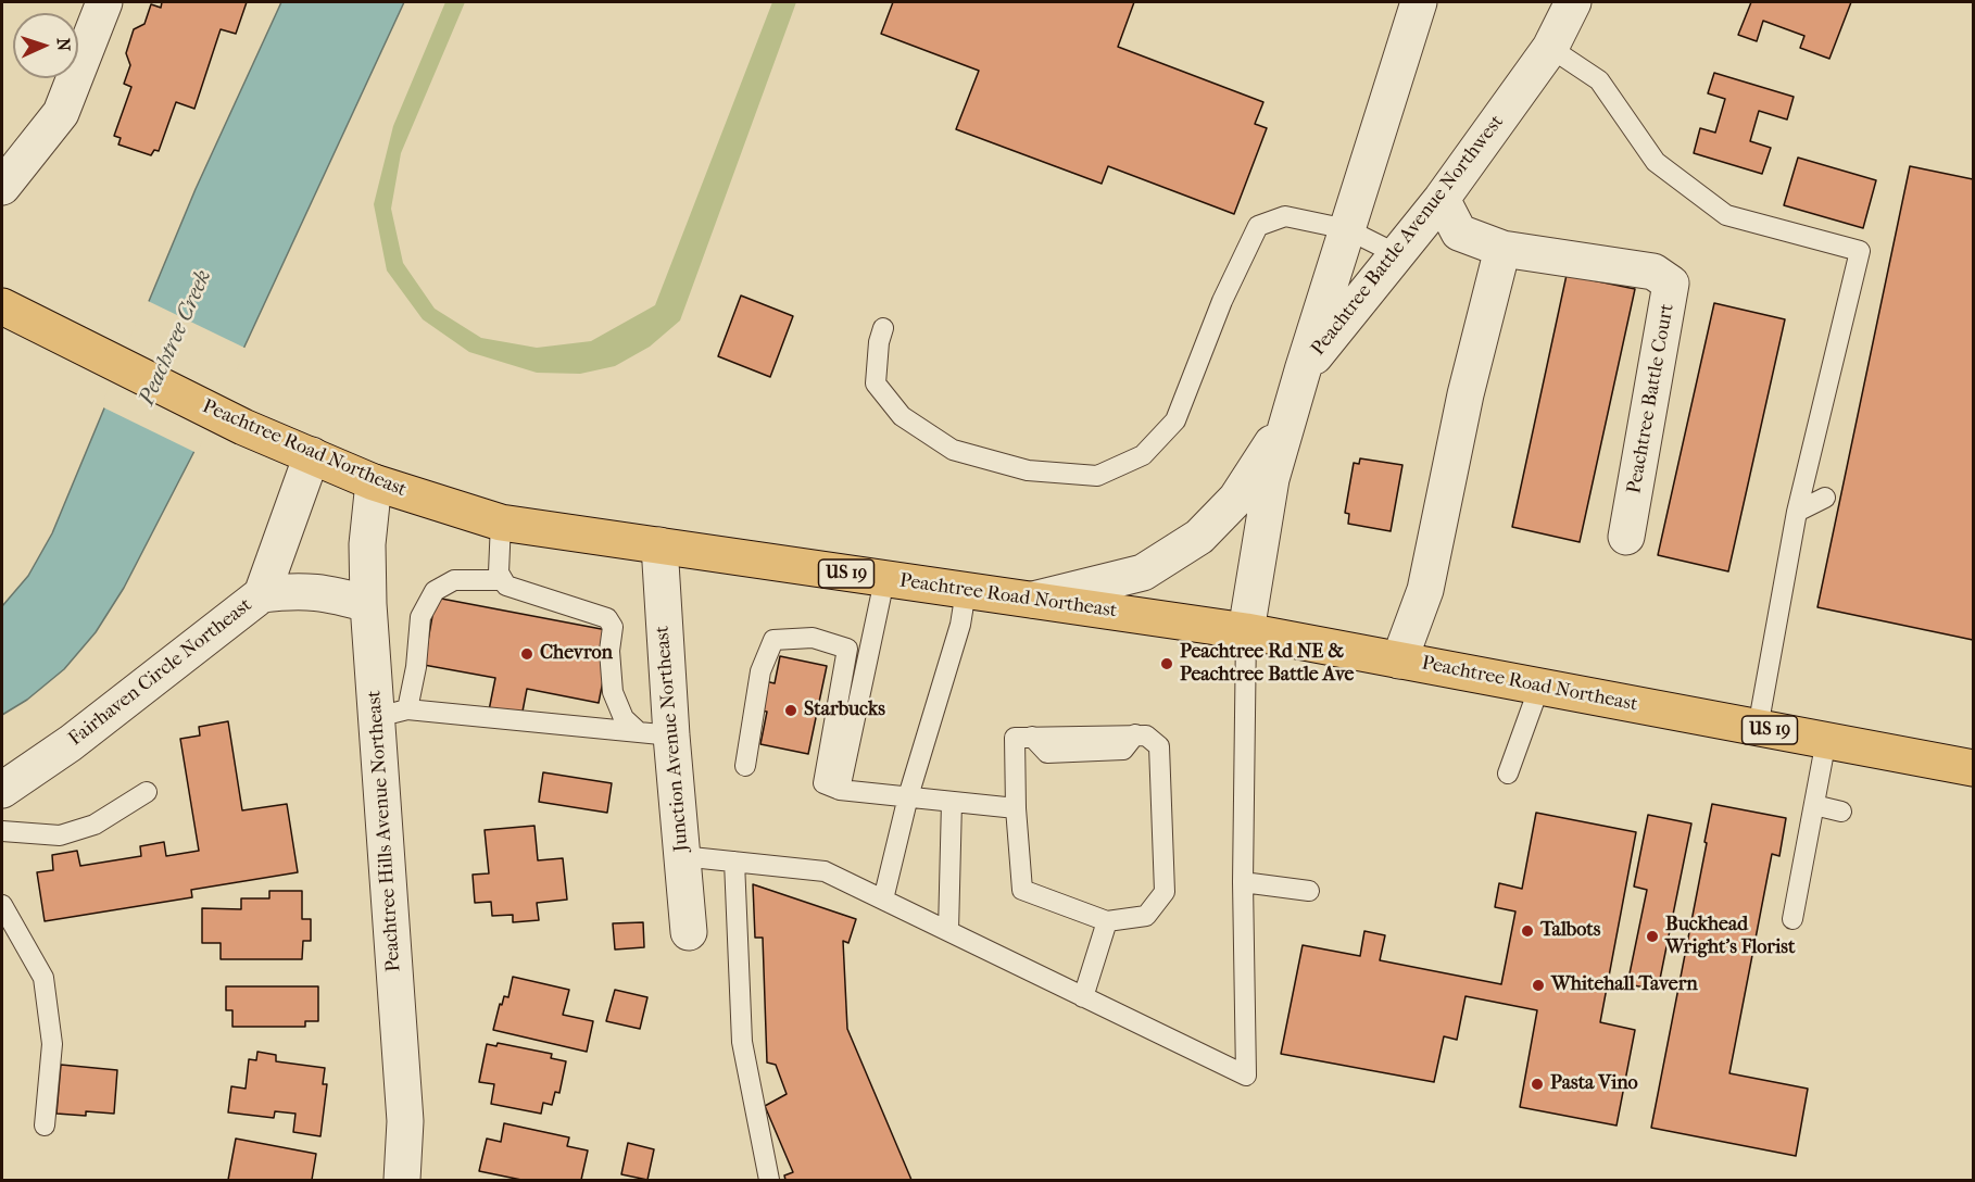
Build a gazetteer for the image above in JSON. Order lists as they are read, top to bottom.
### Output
{
  "streets": {
    "highway": ["Peachtree Road Northeast", "US 19"],
    "street": [
      "Peachtree Battle Avenue Northwest",
      "Peachtree Battle Court",
      "Fairhaven Circle Northeast",
      "Junction Avenue Northeast",
      "Peachtree Hills Avenue Northeast"
    ]
  },
  "crossings": [
    ["Peachtree Battle Avenue Northwest", "Peachtree Battle Court"],
    ["Peachtree Battle Avenue Northwest", "Peachtree Road Northeast"],
    ["Peachtree Road Northeast", "Fairhaven Circle Northeast"],
    ["Peachtree Road Northeast", "Junction Avenue Northeast"],
    ["Peachtree Road Northeast", "Peachtree Hills Avenue Northeast"]
  ],
  "water": ["Peachtree Creek"],
  "places": [
    "Chevron",
    "Peachtree Rd NE & Peachtree Battle Ave",
    "Starbucks",
    "Talbots",
    "Buckhead Wright's Florist",
    "Whitehall Tavern",
    "Pasta Vino"
  ],
  "north": "right"
}
